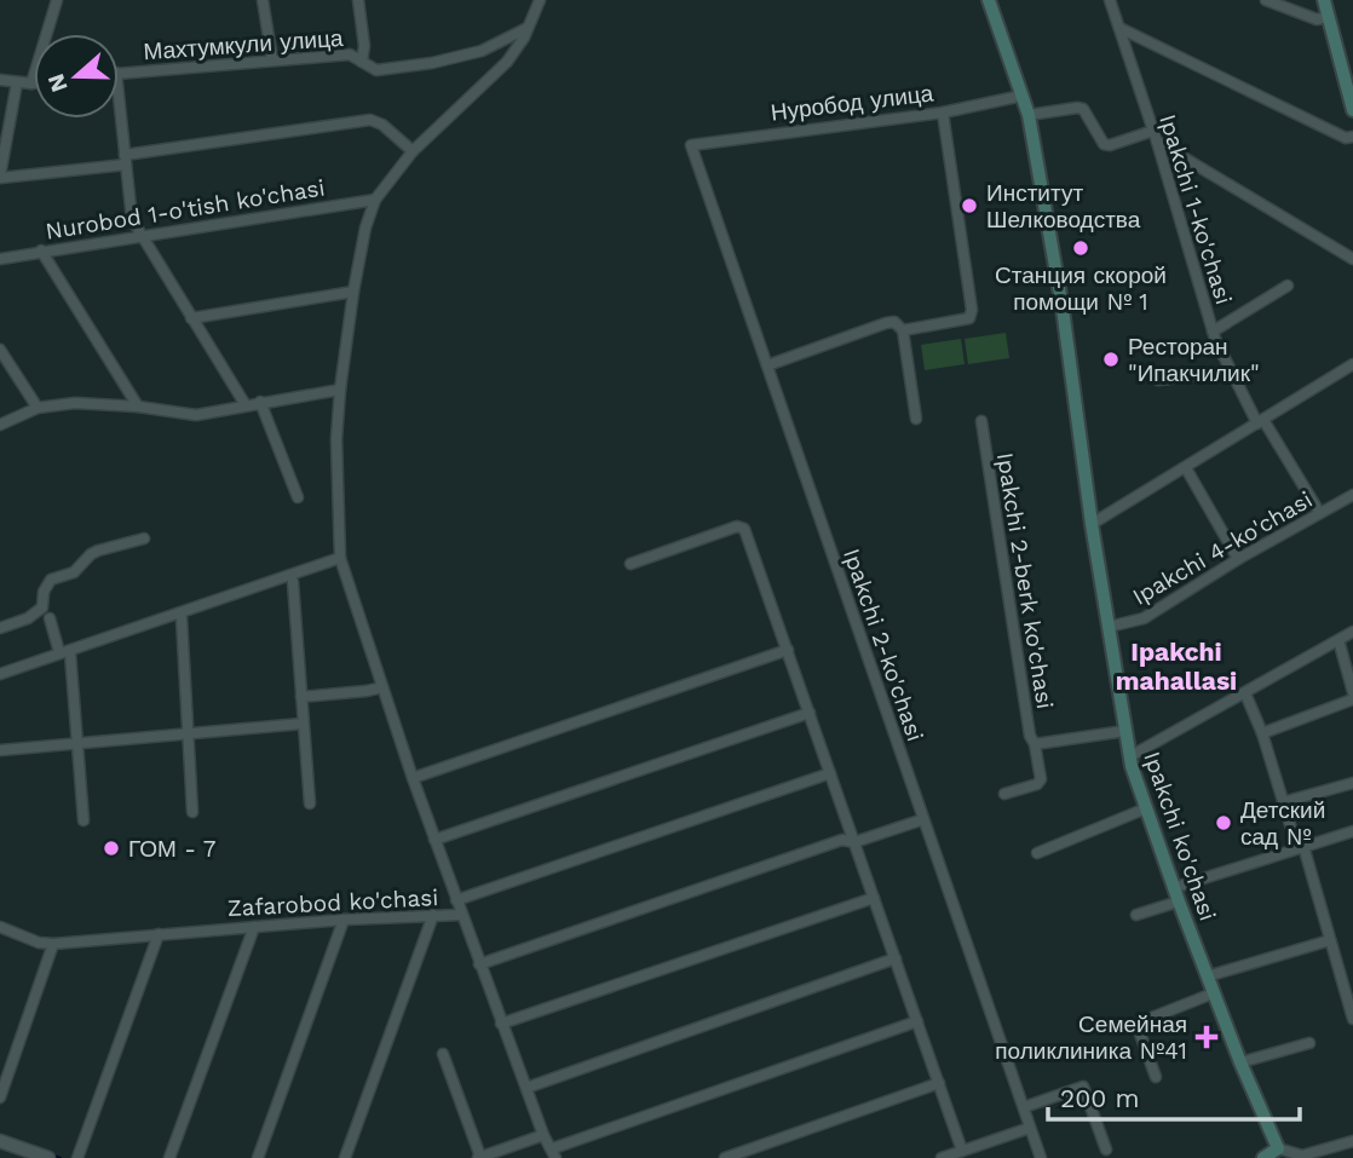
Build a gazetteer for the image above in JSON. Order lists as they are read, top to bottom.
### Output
{
  "streets": {
    "main road": ["Ipakchi ko'chasi"],
    "street": [
      "Махтумкули улица",
      "Нуробод улица",
      "Nurobod 1-o'tish ko'chasi",
      "Ipakchi 1-ko'chasi",
      "Ipakchi 4-ko'chasi",
      "Ipakchi 2-berk ko'chasi",
      "Ipakchi 2-ko'chasi",
      "Zafarobod ko'chasi"
    ]
  },
  "crossings": [
    ["Нуробод улица", "Ipakchi 2-ko'chasi"],
    ["Ipakchi 1-ko'chasi", "Ipakchi 4-ko'chasi"],
    ["Ipakchi 4-ko'chasi", "Ipakchi ko'chasi"],
    ["Ipakchi 2-berk ko'chasi", "Ipakchi ko'chasi"]
  ],
  "districts": ["Ipakchi mahallasi"],
  "places": {
    "other": [
      "Институт Шелководства",
      "Станция скорой помощи № 1",
      "Ресторан \"Ипакчилик\"",
      "Детский сад №",
      "ГОМ - 7"
    ],
    "health": ["Семейная поликлиника №41"]
  },
  "scale_bar": "200 m",
  "north": "left"
}
